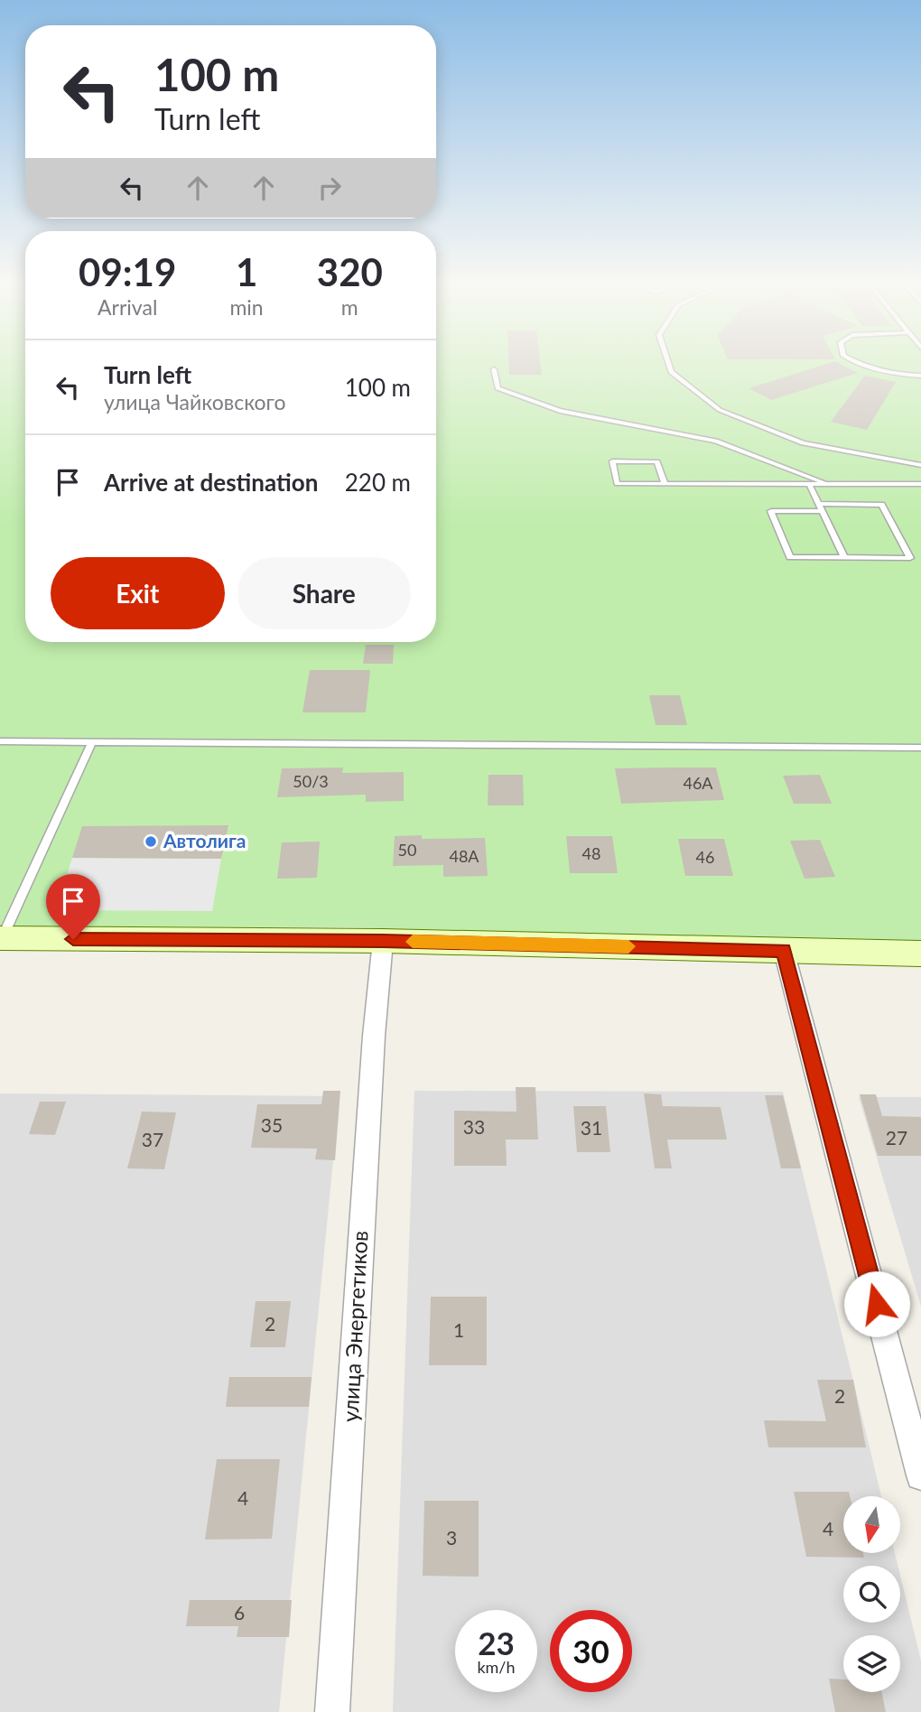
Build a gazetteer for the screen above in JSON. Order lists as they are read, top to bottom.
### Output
{
  "streets": {
    "street": ["улица Энергетиков"]
  },
  "places": ["Автолига"],
  "house_numbers": [
    "50/3",
    "46А",
    "50",
    "48",
    "48А",
    "46",
    "35",
    "33",
    "31",
    "27",
    "37",
    "2",
    "1",
    "2",
    "4",
    "4",
    "3",
    "6"
  ],
  "north": "bottom",
  "page": {
    "turn": ["100 m", "Turn left"],
    "eta": [
      "09:19",
      "Arrival",
      "1",
      "min",
      "320",
      "m"
    ],
    "list": [
      {
        "name": "Turn left",
        "note": "улица Чайковского",
        "value": "100 m"
      },
      {
        "name": "Arrive at destination",
        "value": "220 m"
      }
    ],
    "buttons": ["Exit", "Share"],
    "speed": "23 km/h",
    "limit": "30"
  }
}
